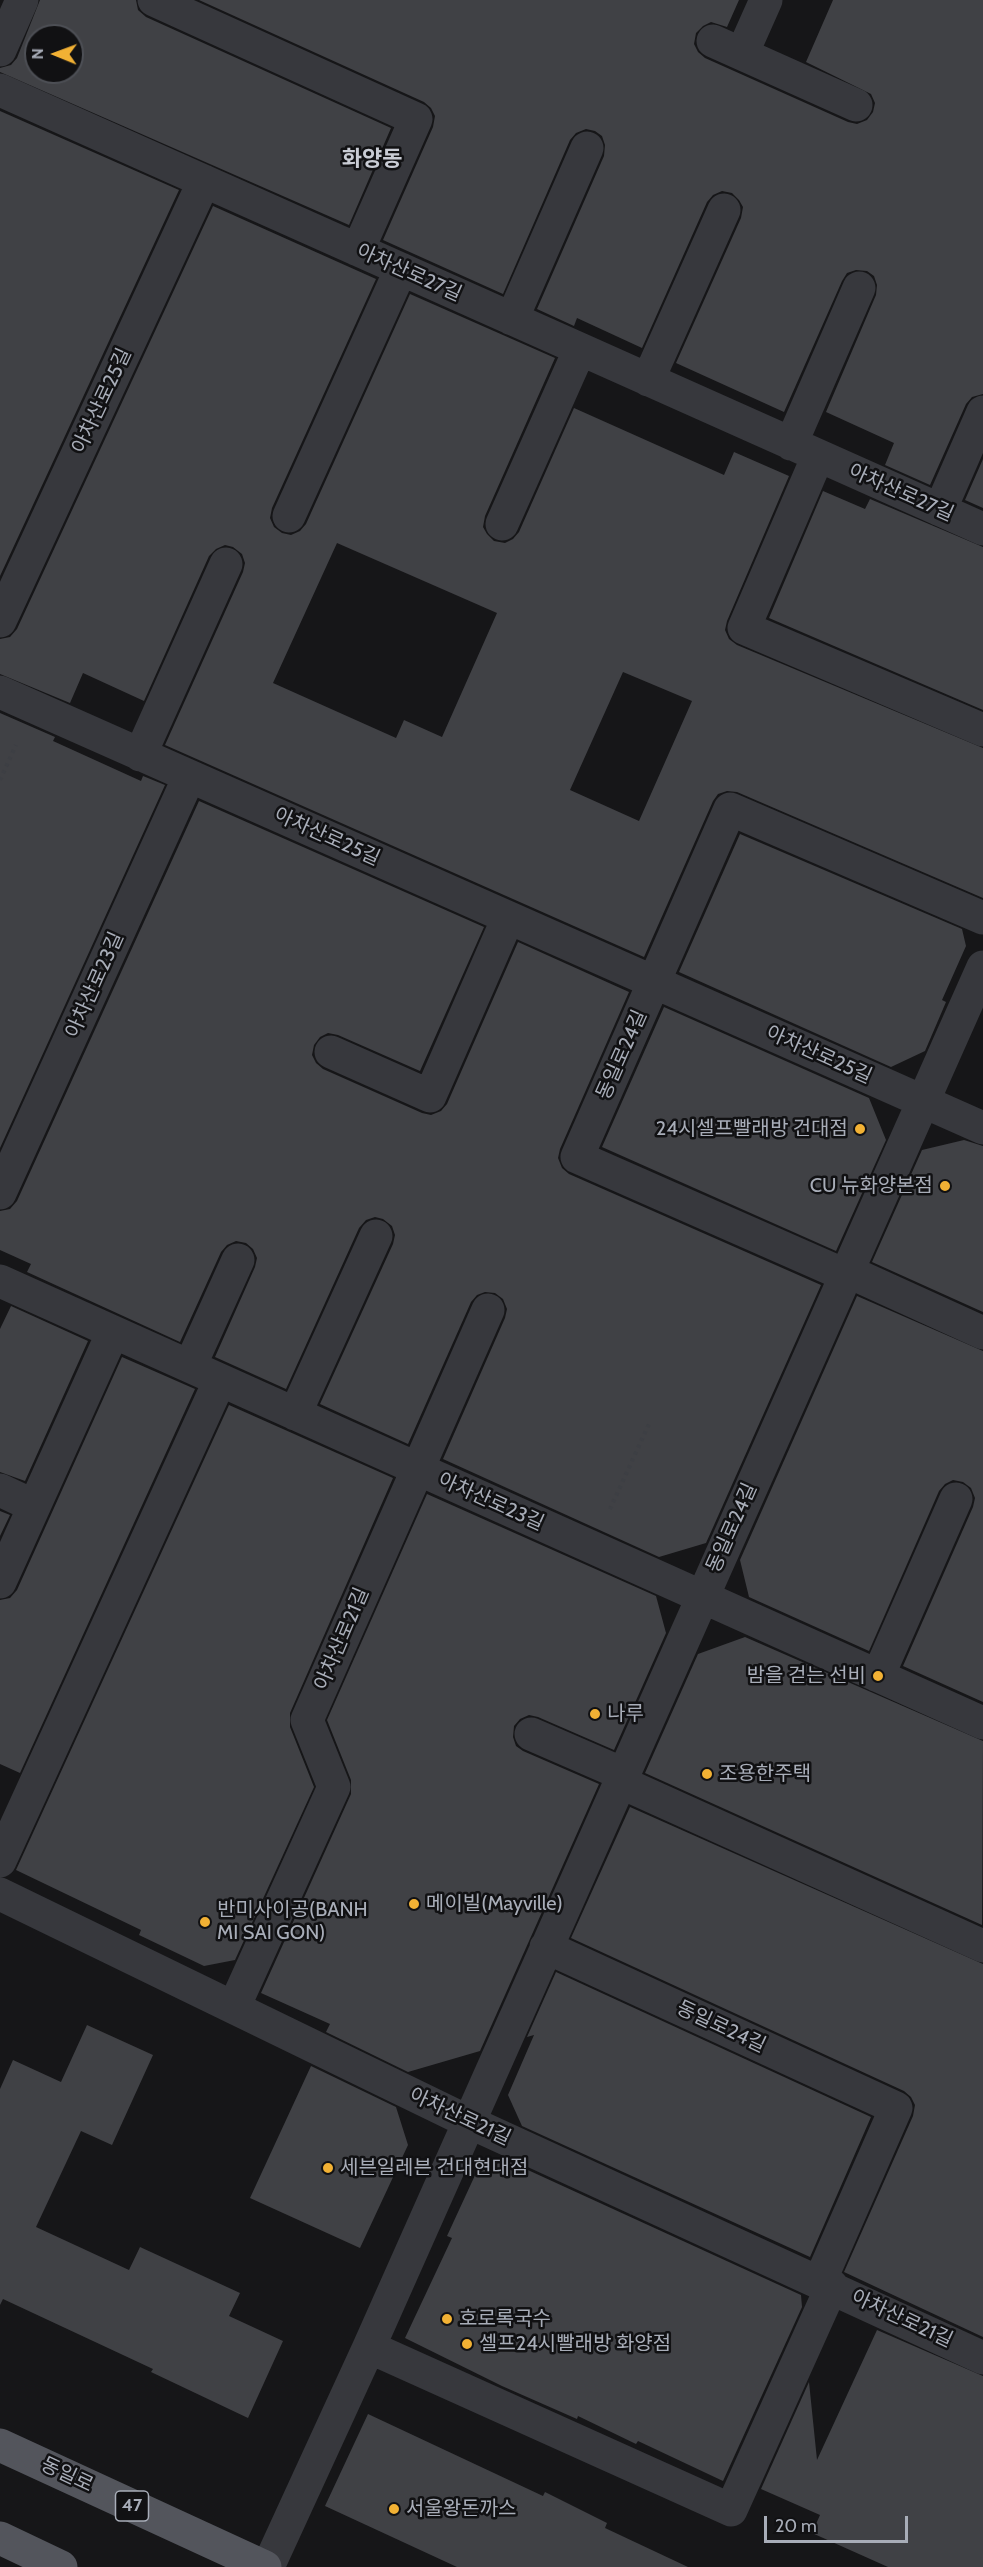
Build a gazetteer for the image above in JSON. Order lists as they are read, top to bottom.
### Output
{
  "streets": {
    "main road": ["동일로", "47"],
    "street": [
      "아차산로27길",
      "아차산로25길",
      "아차산로23길",
      "동일로24길",
      "아차산로21길"
    ]
  },
  "crossings": [
    ["아차산로27길", "아차산로25길"],
    ["아차산로25길", "아차산로23길"],
    ["아차산로25길", "동일로24길"],
    ["아차산로23길", "동일로24길"],
    ["아차산로23길", "아차산로21길"],
    ["동일로24길", "아차산로21길"],
    ["동일로24길", "동일로"]
  ],
  "districts": ["화양동"],
  "places": [
    "24시셀프빨래방 건대점",
    "CU 뉴화양본점",
    "밤을 걷는 선비",
    "나루",
    "조용한주택",
    "메이빌(Mayville)",
    "반미사이공(BANH MI SAI GON)",
    "세븐일레븐 건대현대점",
    "호로록국수",
    "셀프24시빨래방 화양점",
    "서울왕돈까스"
  ],
  "scale_bar": "20 m",
  "north": "left"
}
